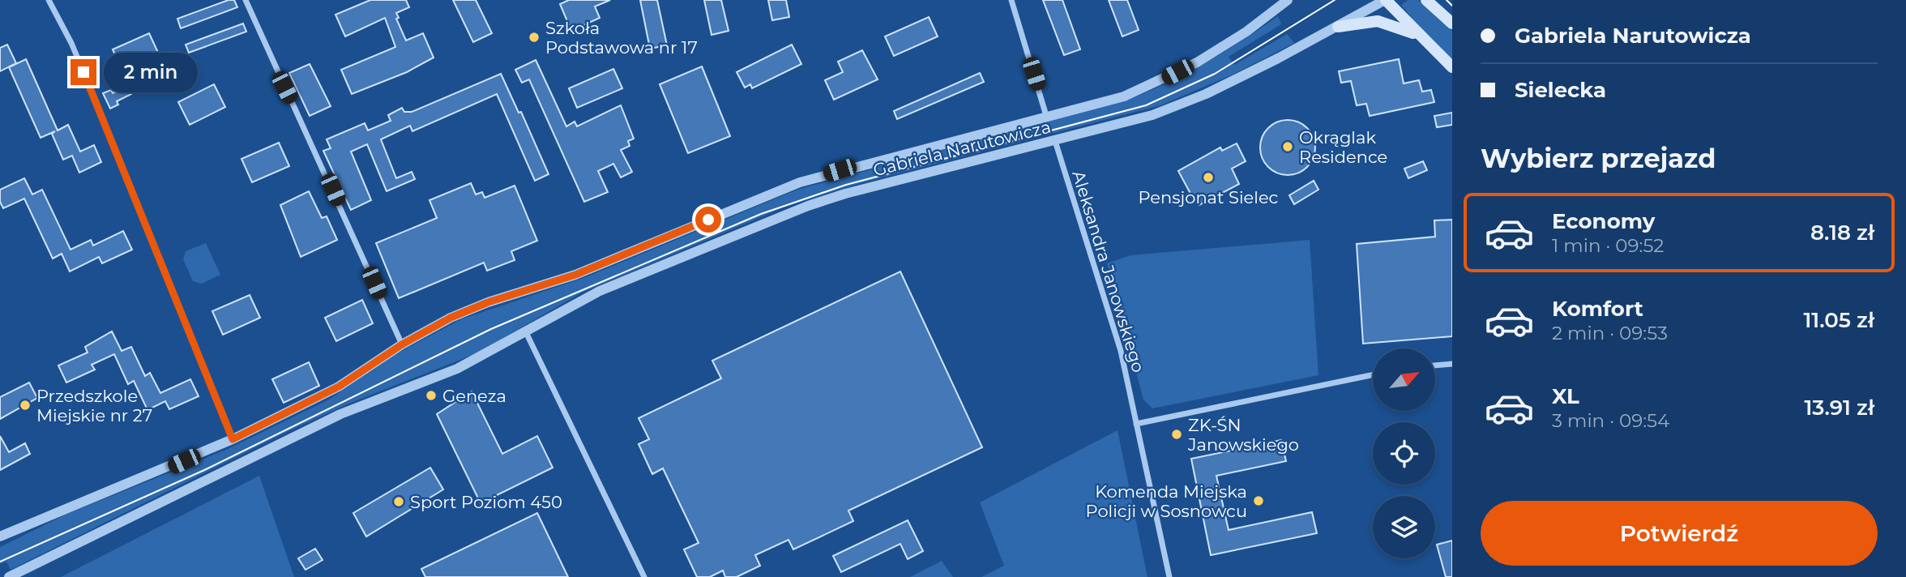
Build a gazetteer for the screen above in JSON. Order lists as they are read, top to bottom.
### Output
{
  "streets": {
    "street": ["Gabriela Narutowicza", "Aleksandra Janowskiego"]
  },
  "crossings": [
    ["Gabriela Narutowicza", "Aleksandra Janowskiego"]
  ],
  "places": [
    "Szkoła Podstawowa nr 17",
    "Okrąglak Residence",
    "Pensjonat Sielec",
    "Geneza",
    "Przedszkole Miejskie nr 27",
    "ZK-ŚN Janowskiego",
    "Komenda Miejska Policji w Sosnowcu",
    "Sport Poziom 450"
  ],
  "north": "top right",
  "page": {
    "banner": ["Gabriela Narutowicza", "Sielecka"],
    "bubble": "2 min",
    "heading": "Wybierz przejazd",
    "list": [
      {
        "name": "Economy",
        "note": "1 min · 09:52",
        "value": "8.18 zł"
      },
      {
        "name": "Komfort",
        "note": "2 min · 09:53",
        "value": "11.05 zł"
      },
      {
        "name": "XL",
        "note": "3 min · 09:54",
        "value": "13.91 zł"
      }
    ],
    "buttons": "Potwierdź"
  }
}
